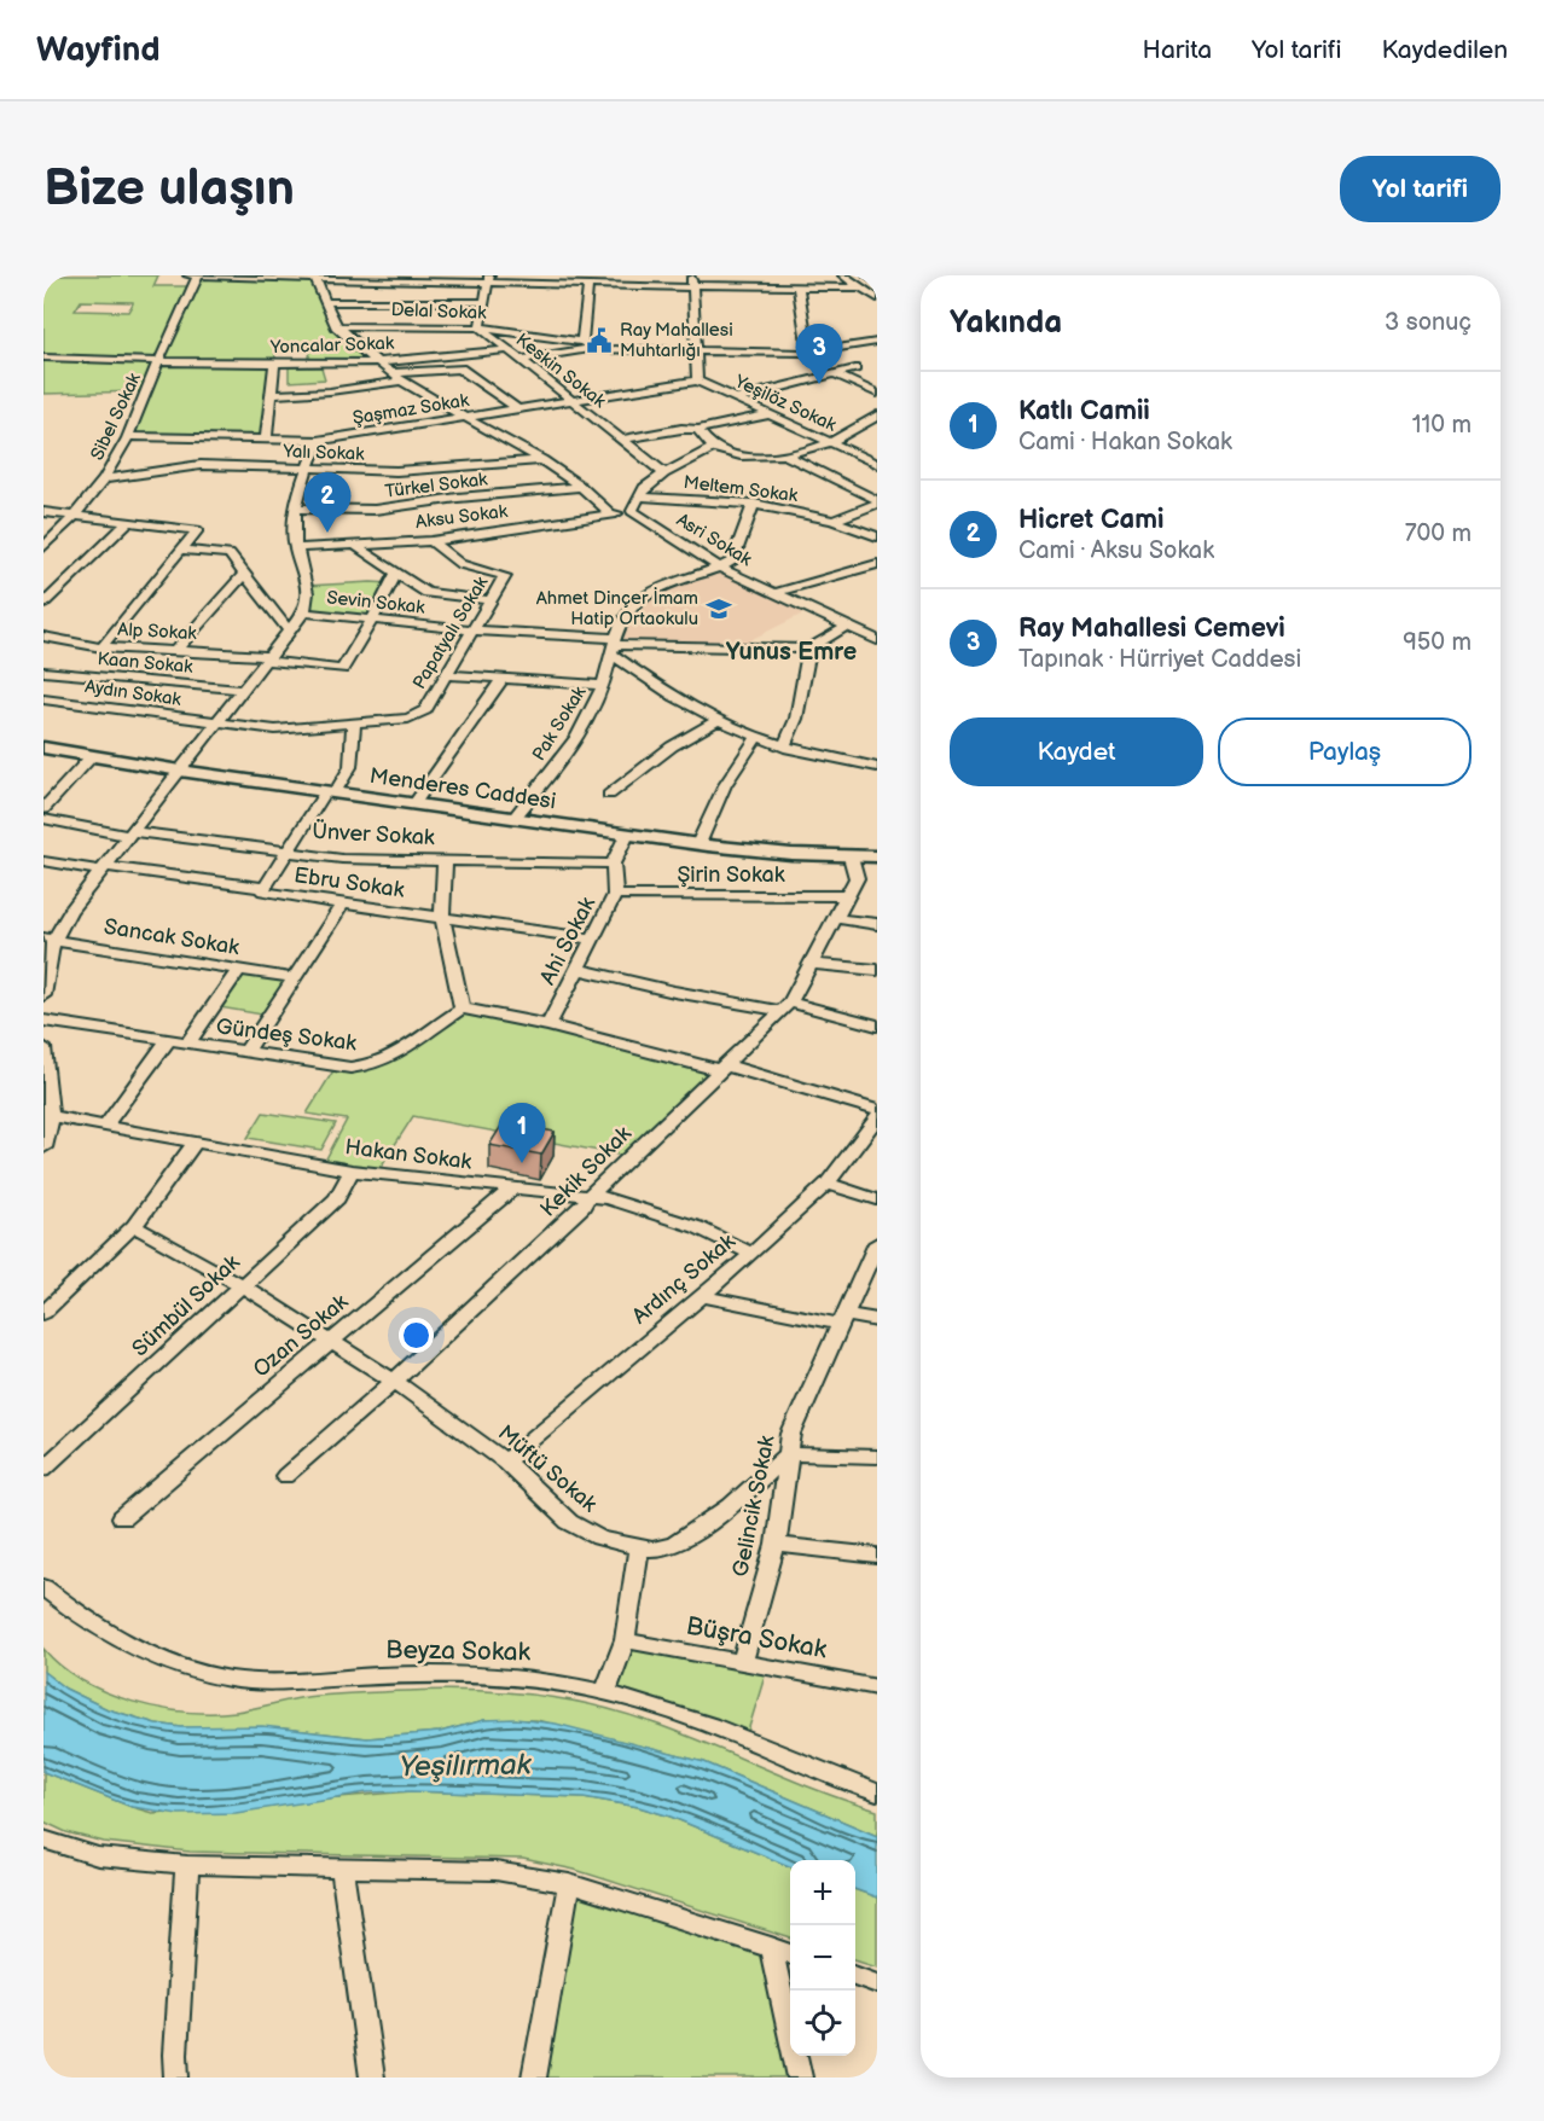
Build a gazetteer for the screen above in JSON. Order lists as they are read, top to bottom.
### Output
{
  "streets": {
    "street": [
      "Delal Sokak",
      "Yoncalar Sokak",
      "Keskin Sokak",
      "Yeşilöz Sokak",
      "Şaşmaz Sokak",
      "Sibel Sokak",
      "Yalı Sokak",
      "Türkel Sokak",
      "Meltem Sokak",
      "Aksu Sokak",
      "Asri Sokak",
      "Sevin Sokak",
      "Alp Sokak",
      "Papatyalı Sokak",
      "Kaan Sokak",
      "Aydın Sokak",
      "Pak Sokak",
      "Menderes Caddesi",
      "Ünver Sokak",
      "Şirin Sokak",
      "Ebru Sokak",
      "Sancak Sokak",
      "Ahi Sokak",
      "Gündeş Sokak",
      "Hakan Sokak",
      "Kekik Sokak",
      "Ardınç Sokak",
      "Sümbül Sokak",
      "Ozan Sokak",
      "Müftü Sokak",
      "Gelincik Sokak",
      "Büşra Sokak",
      "Beyza Sokak"
    ]
  },
  "crossings": [
    ["Delal Sokak", "Keskin Sokak"],
    ["Yoncalar Sokak", "Keskin Sokak"],
    ["Yoncalar Sokak", "Sibel Sokak"],
    ["Keskin Sokak", "Şaşmaz Sokak"],
    ["Yeşilöz Sokak", "Şaşmaz Sokak"],
    ["Şaşmaz Sokak", "Sibel Sokak"],
    ["Sibel Sokak", "Yalı Sokak"],
    ["Aksu Sokak", "Asri Sokak"],
    ["Aksu Sokak", "Papatyalı Sokak"],
    ["Asri Sokak", "Pak Sokak"],
    ["Sevin Sokak", "Alp Sokak"],
    ["Sevin Sokak", "Papatyalı Sokak"],
    ["Sevin Sokak", "Pak Sokak"],
    ["Papatyalı Sokak", "Aydın Sokak"],
    ["Pak Sokak", "Menderes Caddesi"],
    ["Menderes Caddesi", "Kekik Sokak"],
    ["Ünver Sokak", "Ahi Sokak"],
    ["Şirin Sokak", "Ahi Sokak"],
    ["Şirin Sokak", "Kekik Sokak"],
    ["Ebru Sokak", "Ahi Sokak"],
    ["Hakan Sokak", "Kekik Sokak"],
    ["Hakan Sokak", "Ardınç Sokak"],
    ["Hakan Sokak", "Sümbül Sokak"],
    ["Hakan Sokak", "Ozan Sokak"],
    ["Kekik Sokak", "Müftü Sokak"],
    ["Ardınç Sokak", "Müftü Sokak"],
    ["Sümbül Sokak", "Müftü Sokak"],
    ["Ozan Sokak", "Müftü Sokak"],
    ["Müftü Sokak", "Gelincik Sokak"],
    ["Gelincik Sokak", "Büşra Sokak"]
  ],
  "districts": ["Yunus Emre"],
  "water": ["Yeşilırmak"],
  "places": {
    "public building": ["Ray Mahallesi Muhtarlığı"],
    "school or university": ["Ahmet Dinçer İmam Hatip Ortaokulu"]
  },
  "page": {
    "header": "Wayfind",
    "nav": ["Harita", "Yol tarifi", "Kaydedilen"],
    "buttons": [
      "Yol tarifi",
      ["Kaydet", "Paylaş"]
    ],
    "title": "Bize ulaşın",
    "heading": ["Yakında", "3 sonuç"],
    "pins": ["3", "2", "1"],
    "list": [
      {
        "mark": "1",
        "name": "Katlı Camii",
        "note": "Cami · Hakan Sokak",
        "value": "110 m"
      },
      {
        "mark": "2",
        "name": "Hicret Cami",
        "note": "Cami · Aksu Sokak",
        "value": "700 m"
      },
      {
        "mark": "3",
        "name": "Ray Mahallesi Cemevi",
        "note": "Tapınak · Hürriyet Caddesi",
        "value": "950 m"
      }
    ],
    "map_buttons": ["+", "−"]
  }
}
